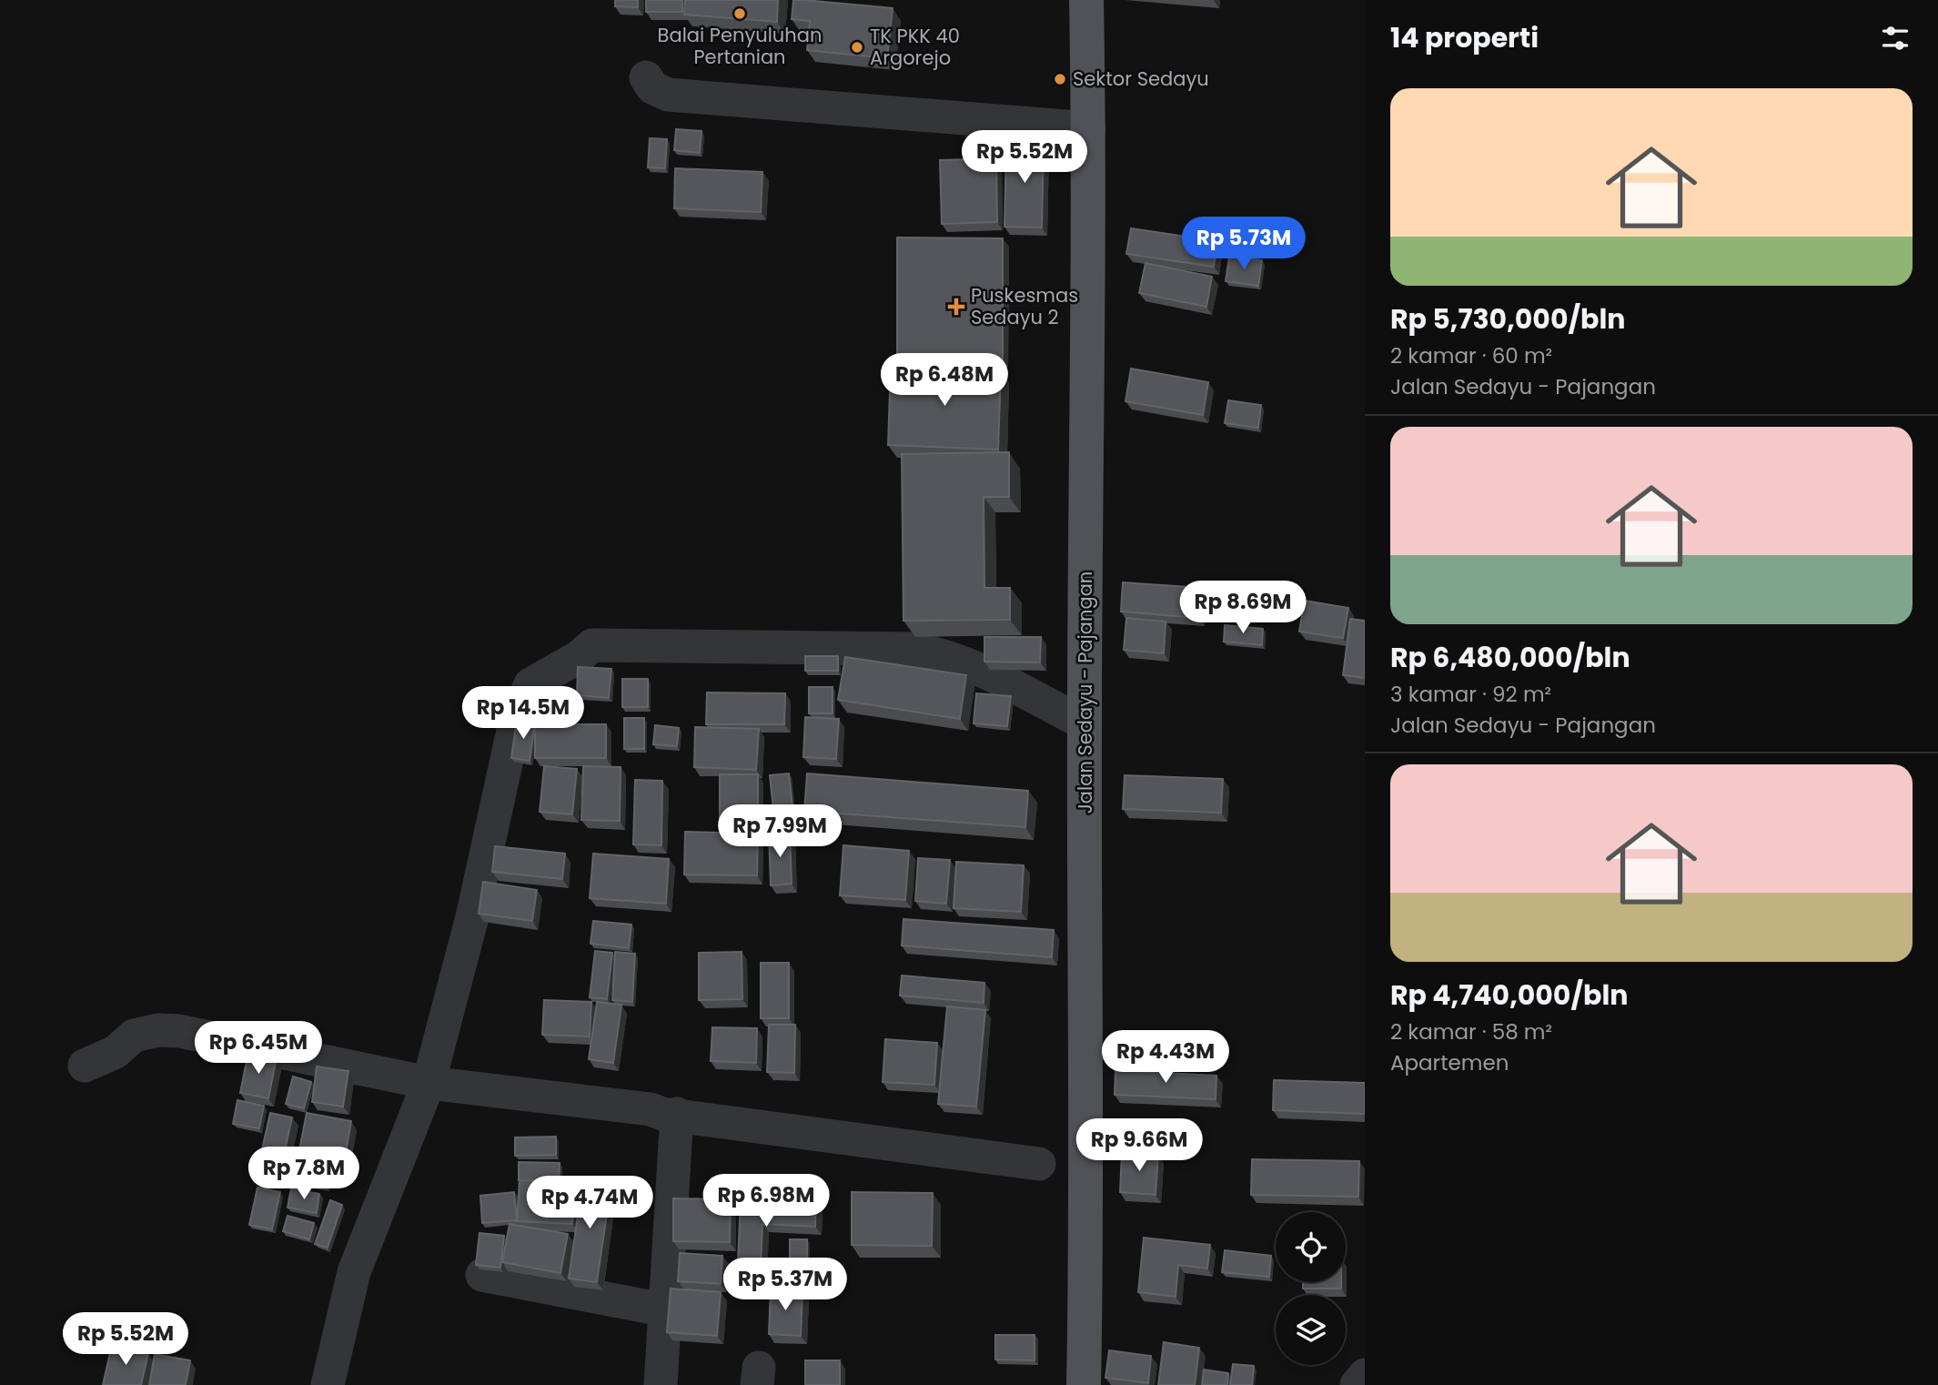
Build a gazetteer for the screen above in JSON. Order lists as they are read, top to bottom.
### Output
{
  "streets": {
    "main road": ["Jalan Sedayu - Pajangan"]
  },
  "places": {
    "other": ["Balai Penyuluhan Pertanian", "TK PKK 40 Argorejo", "Sektor Sedayu"],
    "health": ["Puskesmas Sedayu 2"]
  },
  "page": {
    "heading": "14 properti",
    "list": [
      {
        "name": "Rp 5,730,000/bln",
        "note": "2 kamar · 60 m² · Jalan Sedayu - Pajangan"
      },
      {
        "name": "Rp 6,480,000/bln",
        "note": "3 kamar · 92 m² · Jalan Sedayu - Pajangan"
      },
      {
        "name": "Rp 4,740,000/bln",
        "note": "2 kamar · 58 m² · Apartemen"
      }
    ],
    "price": [
      "Rp 5.52M",
      "Rp 5.73M",
      "Rp 6.48M",
      "Rp 8.69M",
      "Rp 14.5M",
      "Rp 7.99M",
      "Rp 6.45M",
      "Rp 4.43M",
      "Rp 9.66M",
      "Rp 7.8M",
      "Rp 6.98M",
      "Rp 4.74M",
      "Rp 5.37M",
      "Rp 5.52M"
    ]
  }
}
